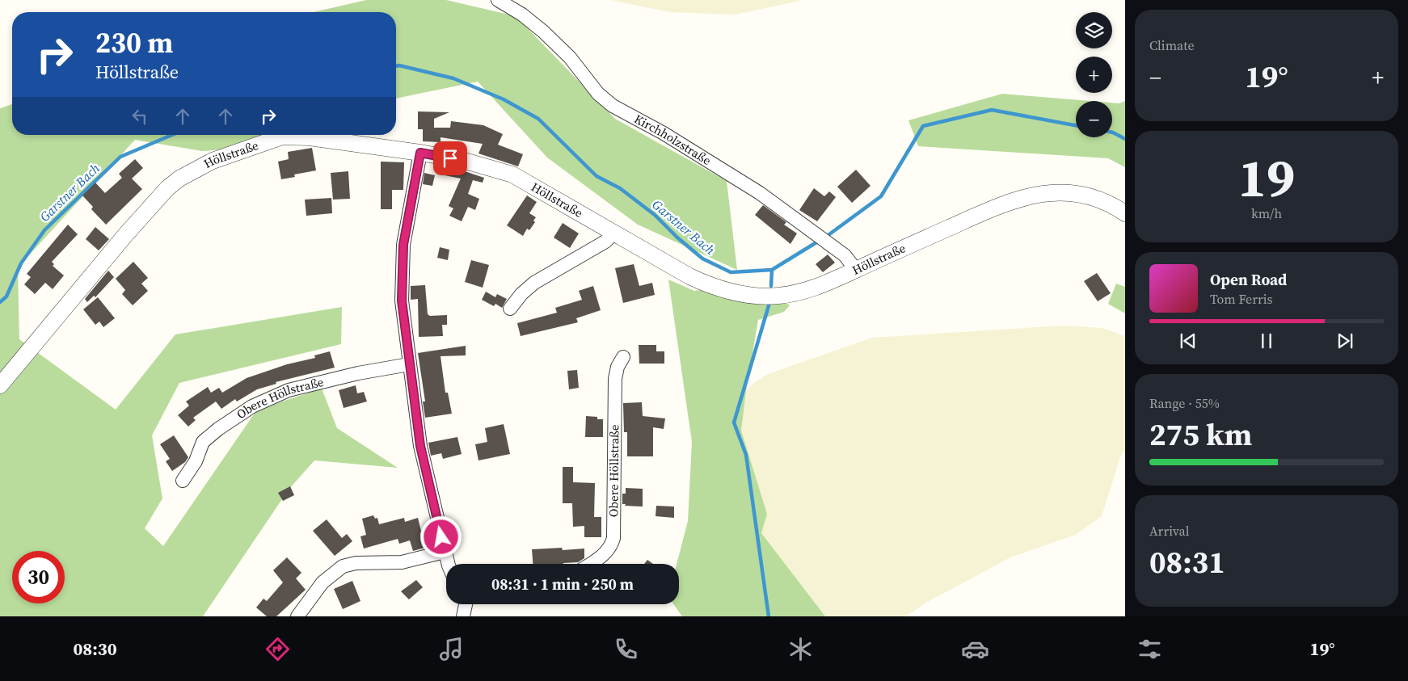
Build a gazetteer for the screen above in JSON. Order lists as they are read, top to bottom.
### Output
{
  "streets": {
    "street": ["Kirchholzstraße", "Höllstraße", "Obere Höllstraße"]
  },
  "crossings": [
    ["Kirchholzstraße", "Höllstraße"]
  ],
  "water": ["Garstner Bach"],
  "page": {
    "tile": [
      "Climate",
      ["19", "km/h"],
      ["Range · 55%", "275 km"],
      ["Arrival", "08:31"]
    ],
    "map_buttons": ["+", "−"],
    "turn": ["230 m", "Höllstraße"],
    "heat": ["−", "19°", "+"],
    "song": ["Open Road", "Tom Ferris"],
    "limit": "30",
    "trip": "08:31 · 1 min · 250 m",
    "tabs": ["08:30", "19°"]
  }
}
